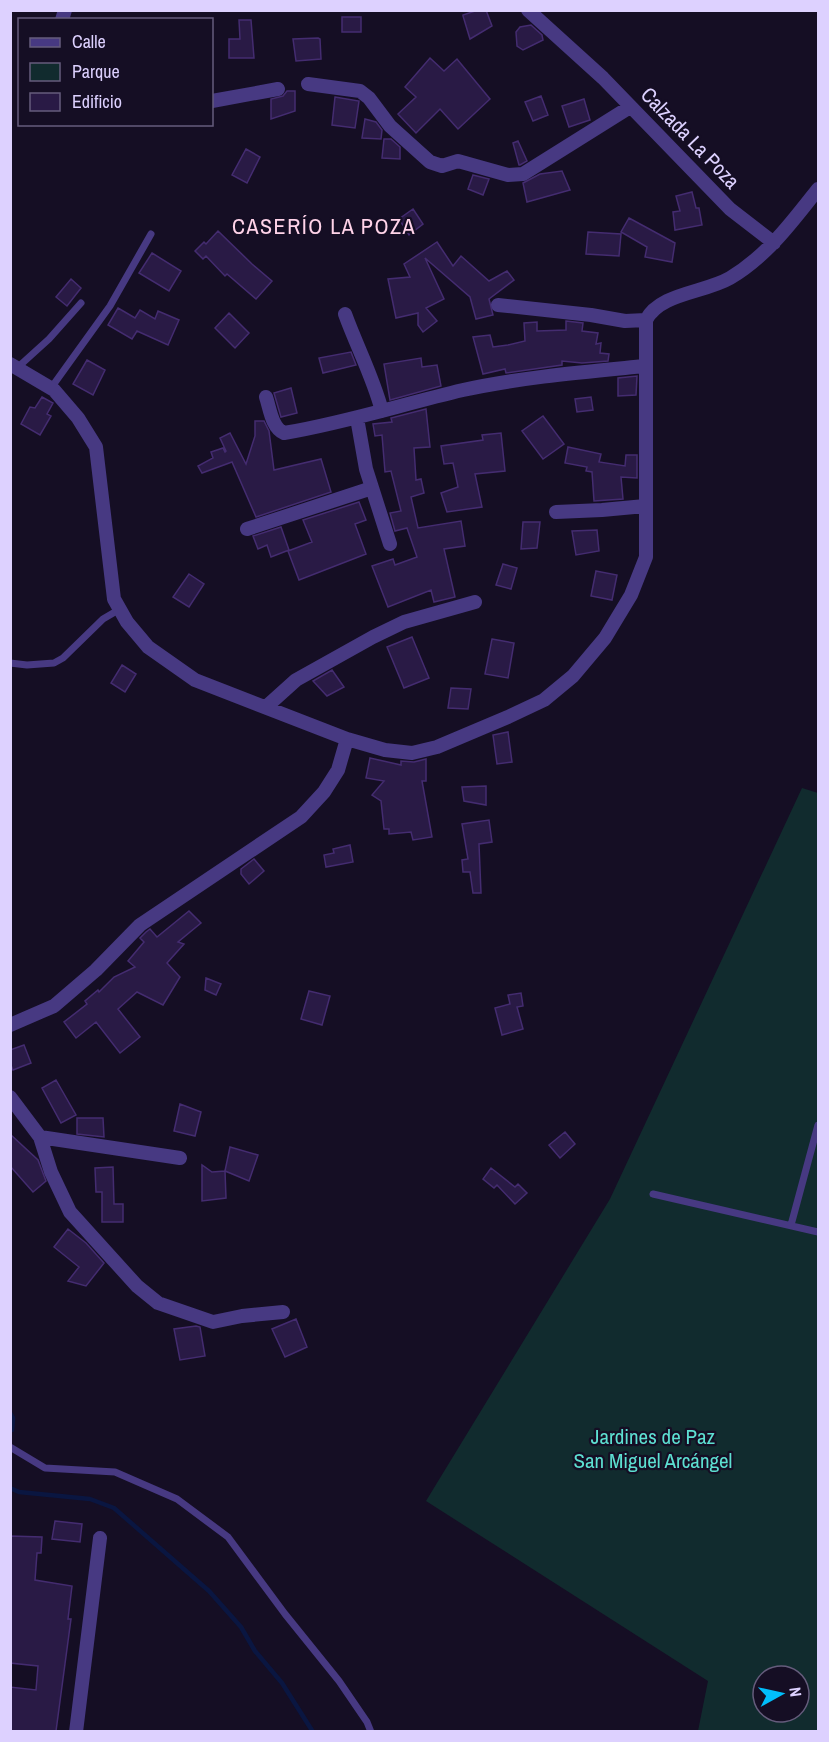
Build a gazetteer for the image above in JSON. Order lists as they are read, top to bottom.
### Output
{
  "streets": {
    "street": ["Calzada La Poza"]
  },
  "districts": ["CASERÍO LA POZA"],
  "parks": ["Jardines de Paz San Miguel Arcángel"],
  "legend": ["Calle", "Parque", "Edificio"],
  "north": "right"
}
